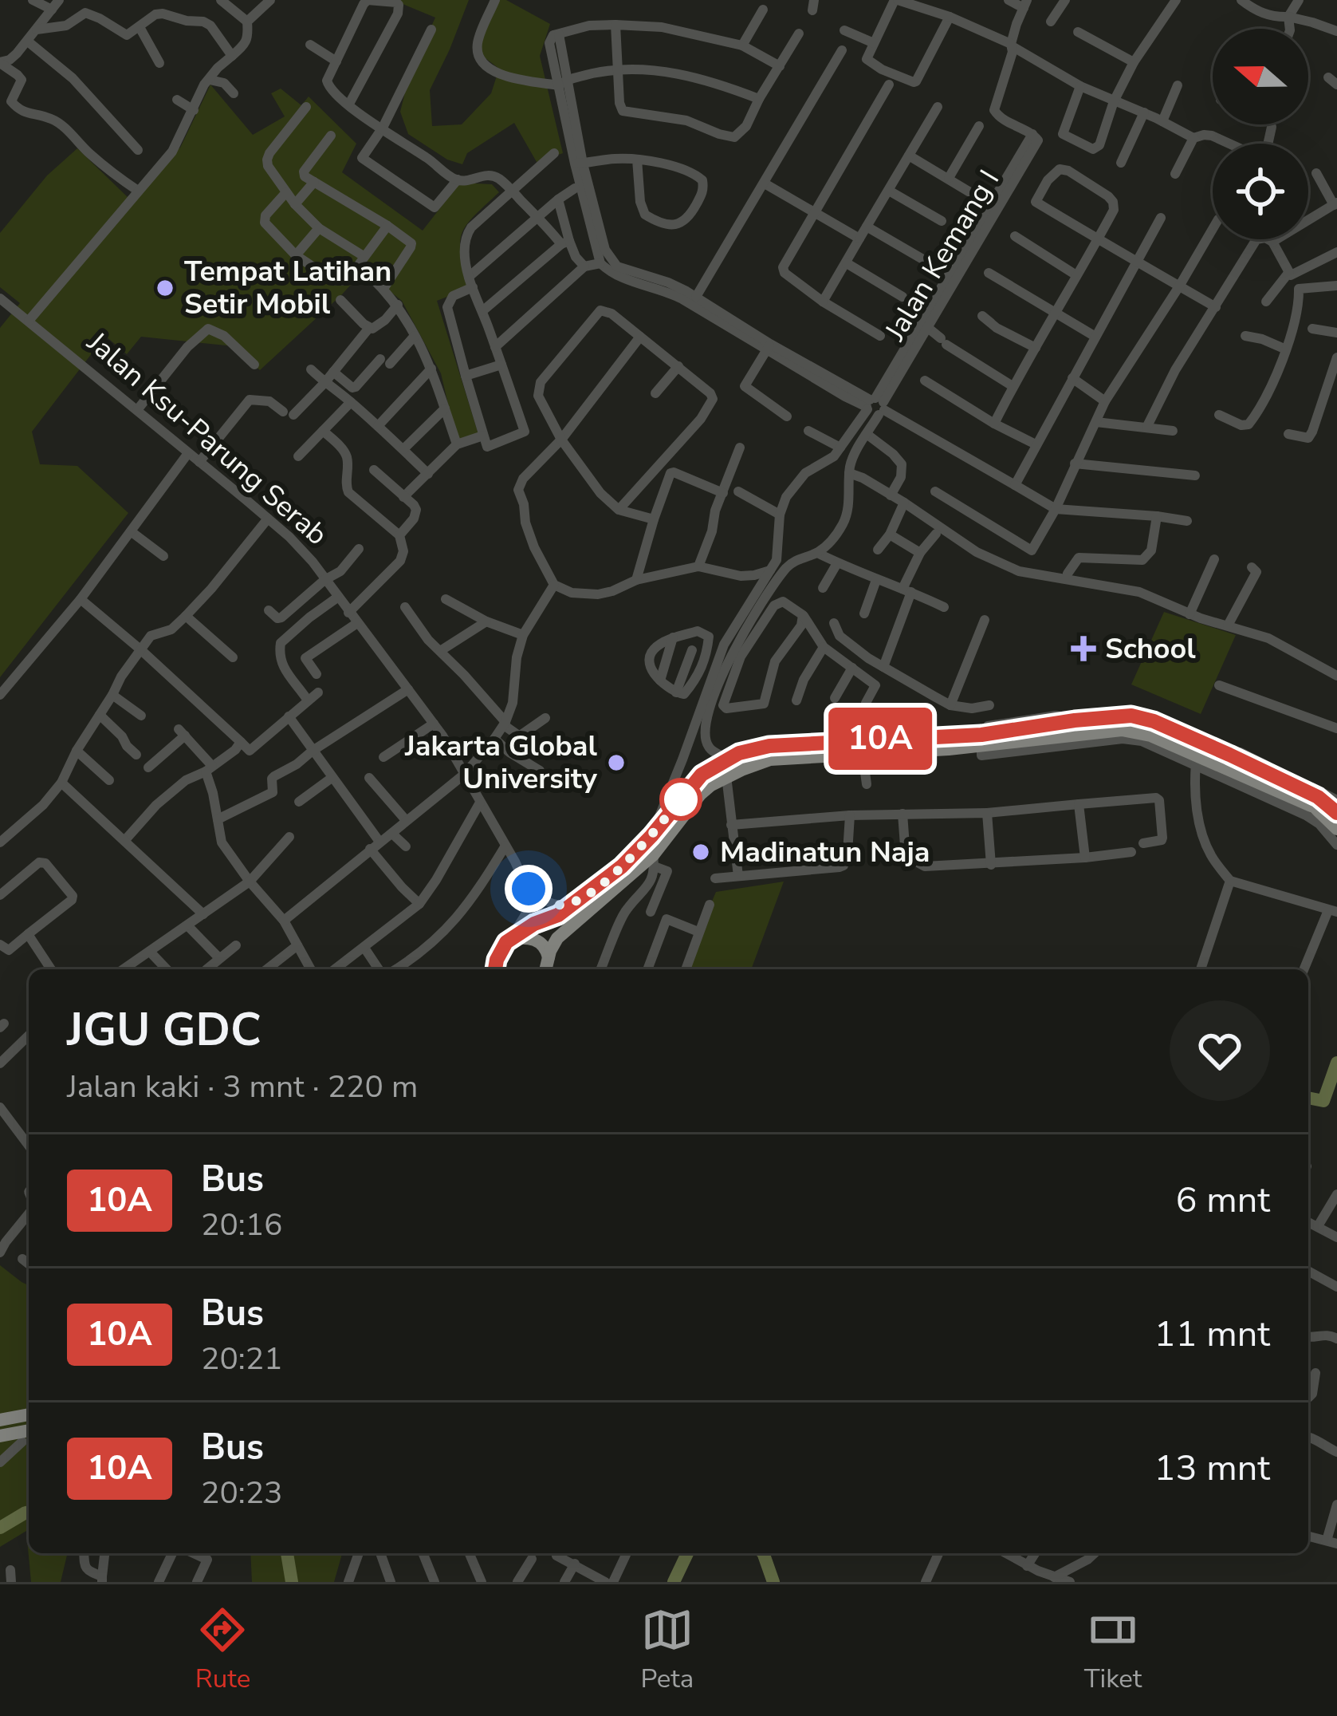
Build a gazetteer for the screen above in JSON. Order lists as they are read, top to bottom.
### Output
{
  "streets": {
    "street": ["Jalan Kemang I", "Jalan Ksu-Parung Serab"]
  },
  "places": {
    "other": ["Tempat Latihan Setir Mobil", "Jakarta Global University", "Madinatun Naja"],
    "health": ["School"]
  },
  "lines": ["bus line 10A"],
  "north": "left",
  "page": {
    "on_map": "10A",
    "heading": ["JGU GDC", "Jalan kaki · 3 mnt · 220 m"],
    "list": [
      {
        "mark": "10A",
        "name": "Bus",
        "note": "20:16",
        "value": "6 mnt"
      },
      {
        "mark": "10A",
        "name": "Bus",
        "note": "20:21",
        "value": "11 mnt"
      },
      {
        "mark": "10A",
        "name": "Bus",
        "note": "20:23",
        "value": "13 mnt"
      }
    ],
    "tabs": ["Rute", "Peta", "Tiket"]
  }
}
